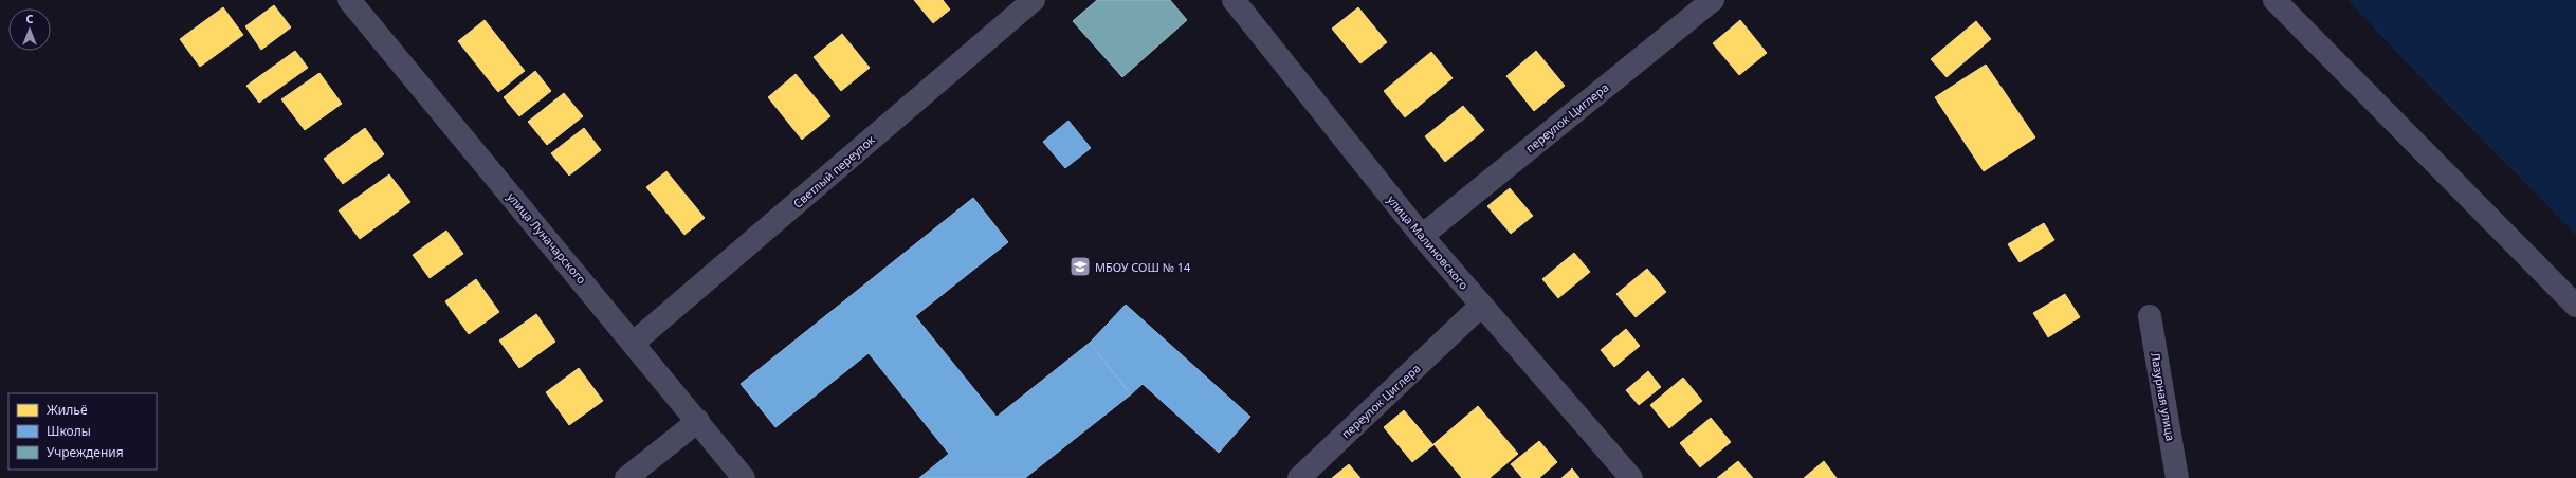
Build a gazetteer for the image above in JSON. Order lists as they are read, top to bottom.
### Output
{
  "streets": {
    "street": [
      "переулок Циглера",
      "Светлый переулок",
      "улица Луначарского",
      "улица Малиновского",
      "Лазурная улица"
    ]
  },
  "crossings": [
    ["переулок Циглера", "улица Малиновского"],
    ["Светлый переулок", "улица Луначарского"]
  ],
  "places": {
    "school or university": ["МБОУ СОШ № 14"]
  },
  "legend": ["Жильё", "Школы", "Учреждения"],
  "north": "top"
}
